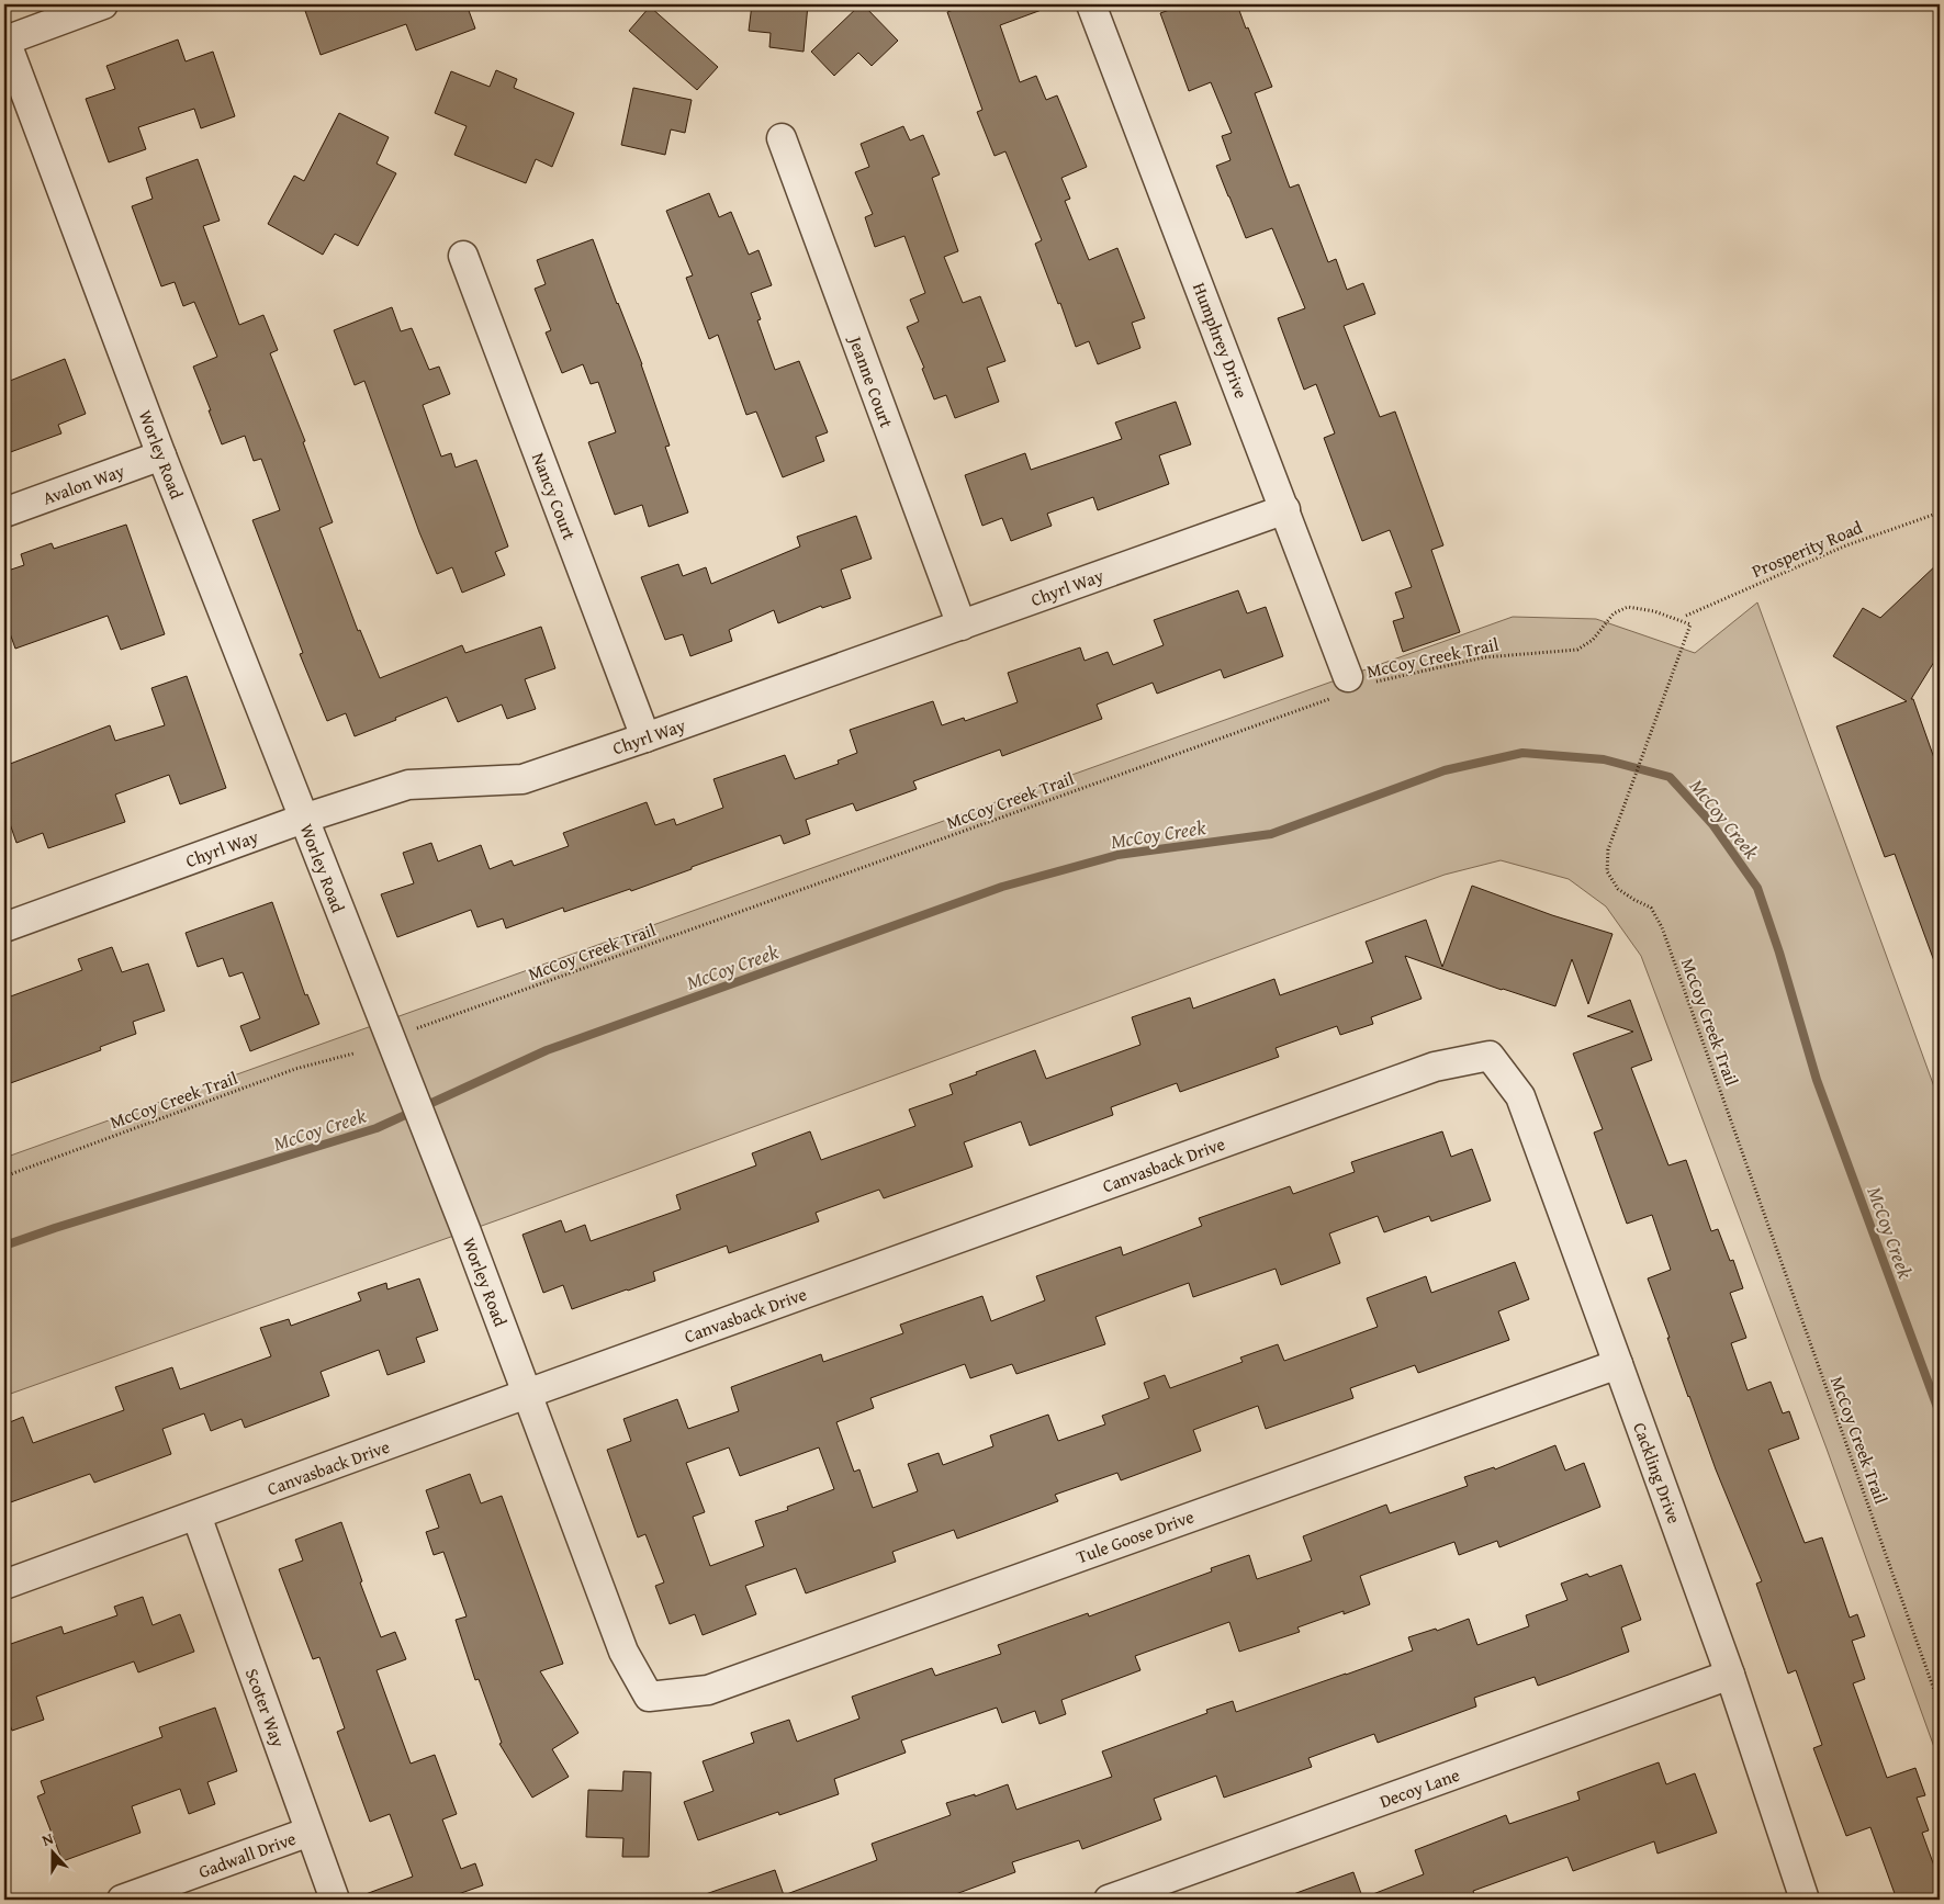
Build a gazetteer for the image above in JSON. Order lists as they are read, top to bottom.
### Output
{
  "streets": {
    "street": [
      "Humphrey Drive",
      "Jeanne Court",
      "Worley Road",
      "Avalon Way",
      "Nancy Court",
      "Chyrl Way",
      "Canvasback Drive",
      "Cackling Drive",
      "Tule Goose Drive",
      "Scoter Way",
      "Decoy Lane",
      "Gadwall Drive"
    ],
    "path": ["Prosperity Road", "McCoy Creek Trail"]
  },
  "crossings": [
    ["Humphrey Drive", "Chyrl Way"],
    ["Humphrey Drive", "McCoy Creek Trail"],
    ["Jeanne Court", "Chyrl Way"],
    ["Worley Road", "Avalon Way"],
    ["Worley Road", "Chyrl Way"],
    ["Worley Road", "McCoy Creek Trail"],
    ["Worley Road", "Canvasback Drive"],
    ["Worley Road", "Tule Goose Drive"],
    ["Nancy Court", "Chyrl Way"],
    ["Canvasback Drive", "Cackling Drive"],
    ["Canvasback Drive", "Scoter Way"],
    ["Cackling Drive", "Tule Goose Drive"],
    ["Cackling Drive", "Decoy Lane"],
    ["Scoter Way", "Gadwall Drive"]
  ],
  "water": ["McCoy Creek"],
  "north": "top"
}
